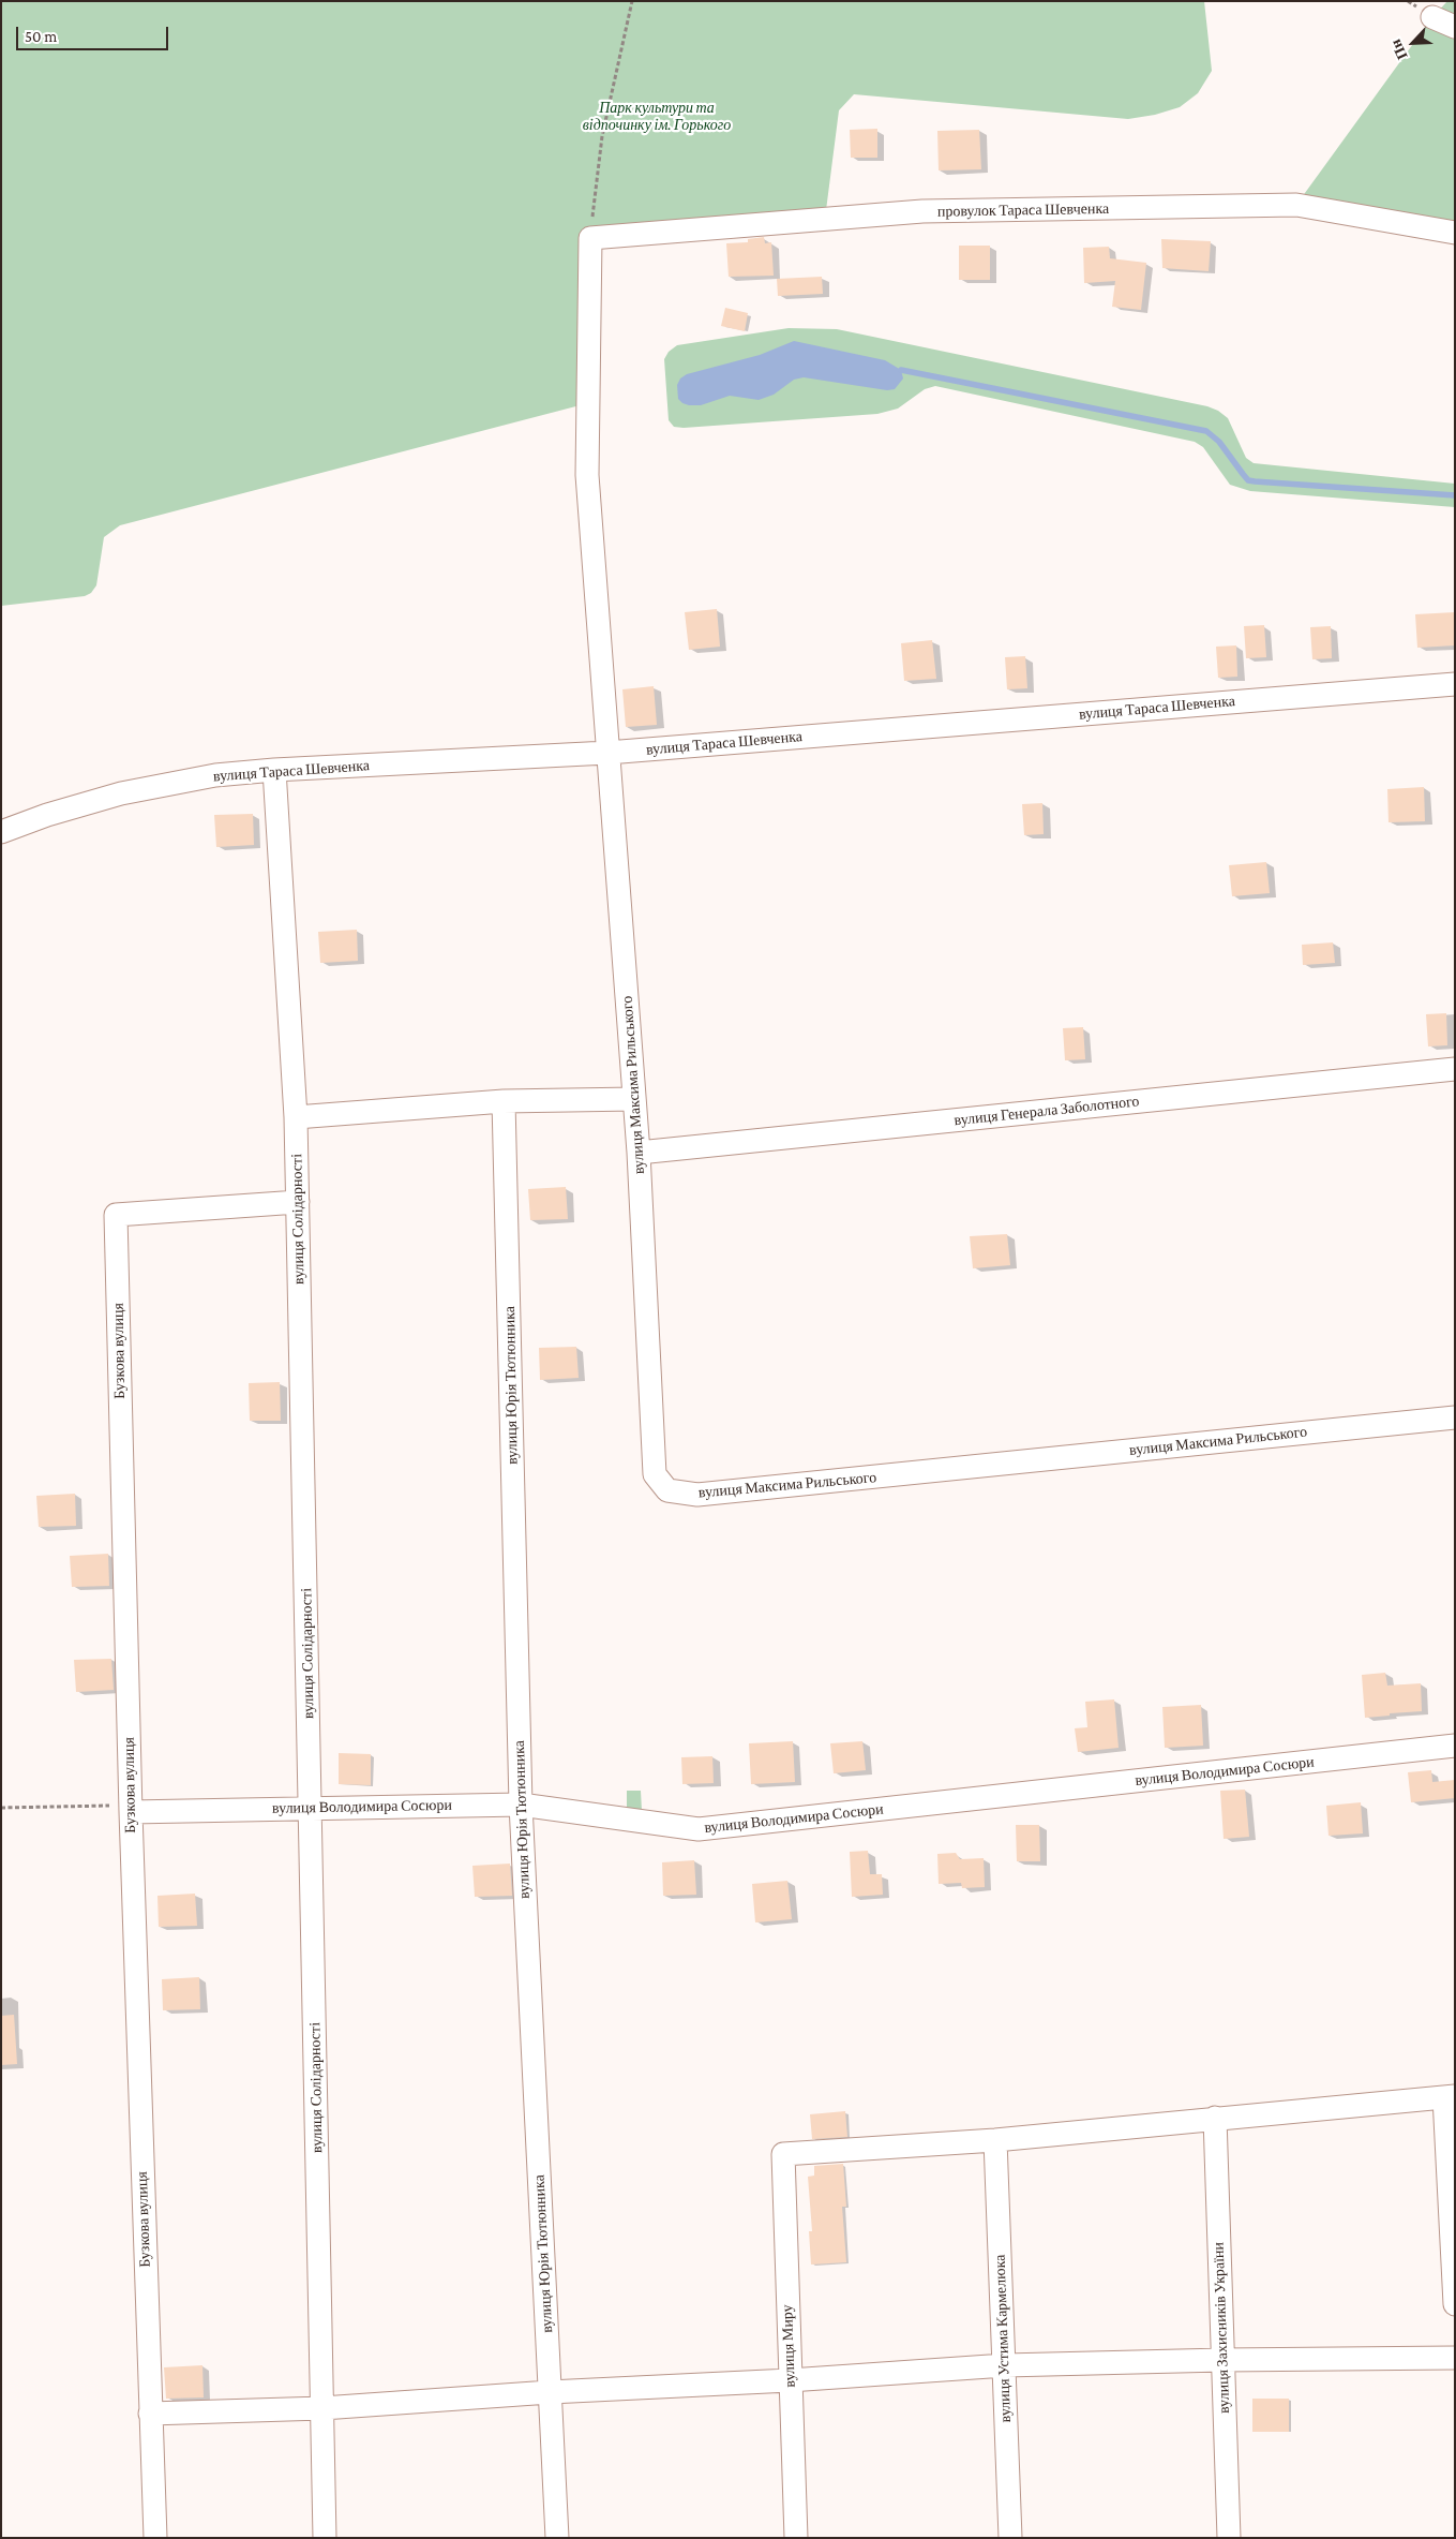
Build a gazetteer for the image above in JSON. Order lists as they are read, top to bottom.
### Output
{
  "streets": {
    "street": [
      "провулок Тараса Шевченка",
      "вулиця Тараса Шевченка",
      "вулиця Максима Рильського",
      "вулиця Генерала Заболотного",
      "вулиця Солідарності",
      "Бузкова вулиця",
      "вулиця Юрія Тютюнника",
      "вулиця Володимира Сосюри",
      "вулиця Захисників України",
      "вулиця Устима Кармелюка",
      "вулиця Миру"
    ]
  },
  "crossings": [
    ["провулок Тараса Шевченка", "вулиця Максима Рильського"],
    ["вулиця Тараса Шевченка", "вулиця Максима Рильського"],
    ["вулиця Тараса Шевченка", "вулиця Солідарності"],
    ["вулиця Максима Рильського", "вулиця Генерала Заболотного"],
    ["вулиця Солідарності", "Бузкова вулиця"],
    ["вулиця Солідарності", "вулиця Володимира Сосюри"],
    ["Бузкова вулиця", "вулиця Володимира Сосюри"],
    ["вулиця Юрія Тютюнника", "вулиця Володимира Сосюри"],
    ["вулиця Устима Кармелюка", "вулиця Миру"]
  ],
  "parks": ["Парк культури та відпочинку ім. Горького"],
  "scale_bar": "50 m",
  "north": "bottom left"
}
